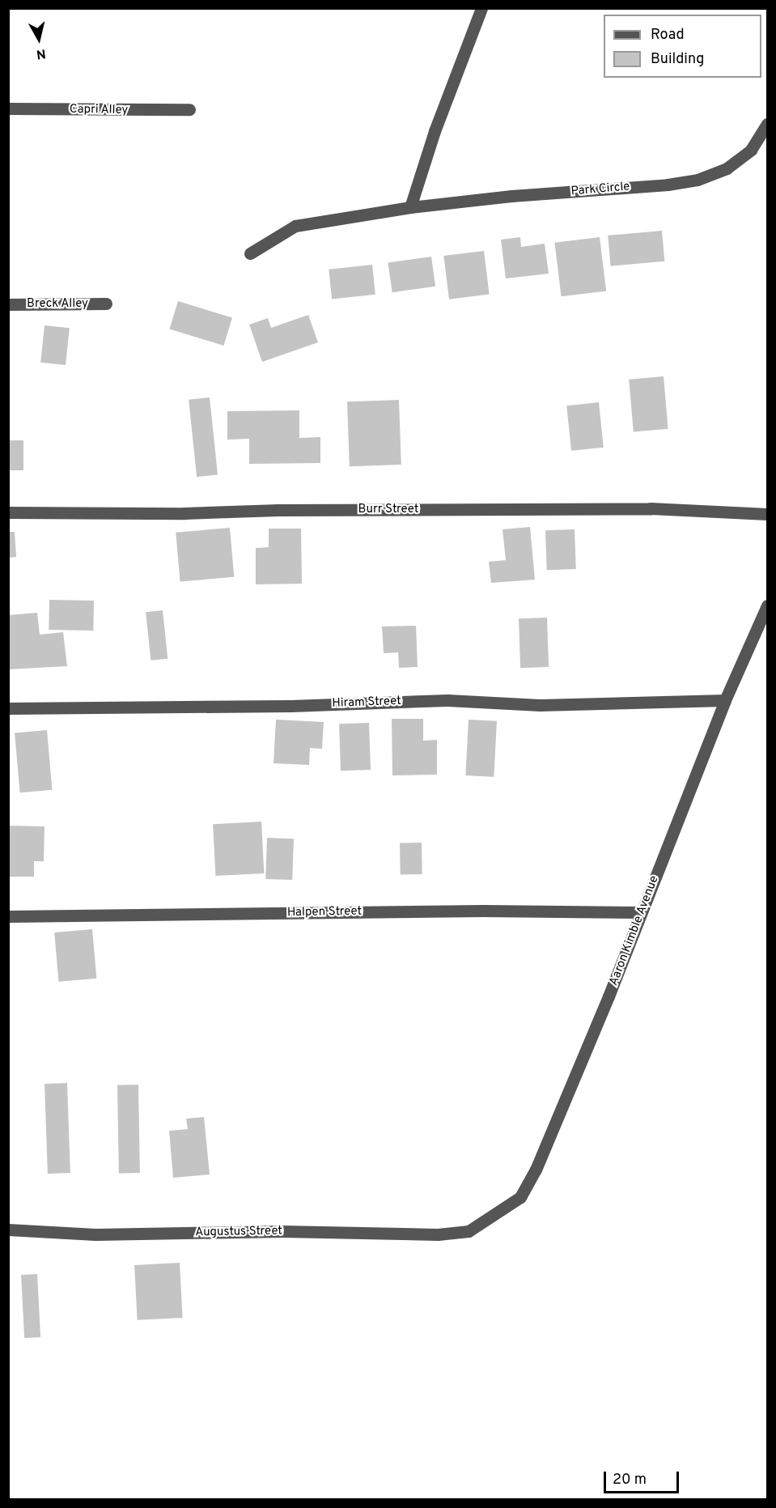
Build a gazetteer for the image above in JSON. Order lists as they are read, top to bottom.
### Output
{
  "streets": {
    "street": [
      "Capri Alley",
      "Park Circle",
      "Breck Alley",
      "Burr Street",
      "Hiram Street",
      "Halpen Street",
      "Aaron Kimble Avenue",
      "Augustus Street"
    ]
  },
  "crossings": [
    ["Hiram Street", "Aaron Kimble Avenue"],
    ["Halpen Street", "Aaron Kimble Avenue"],
    ["Aaron Kimble Avenue", "Augustus Street"]
  ],
  "legend": ["Road", "Building"],
  "scale_bar": "20 m",
  "north": "bottom"
}
